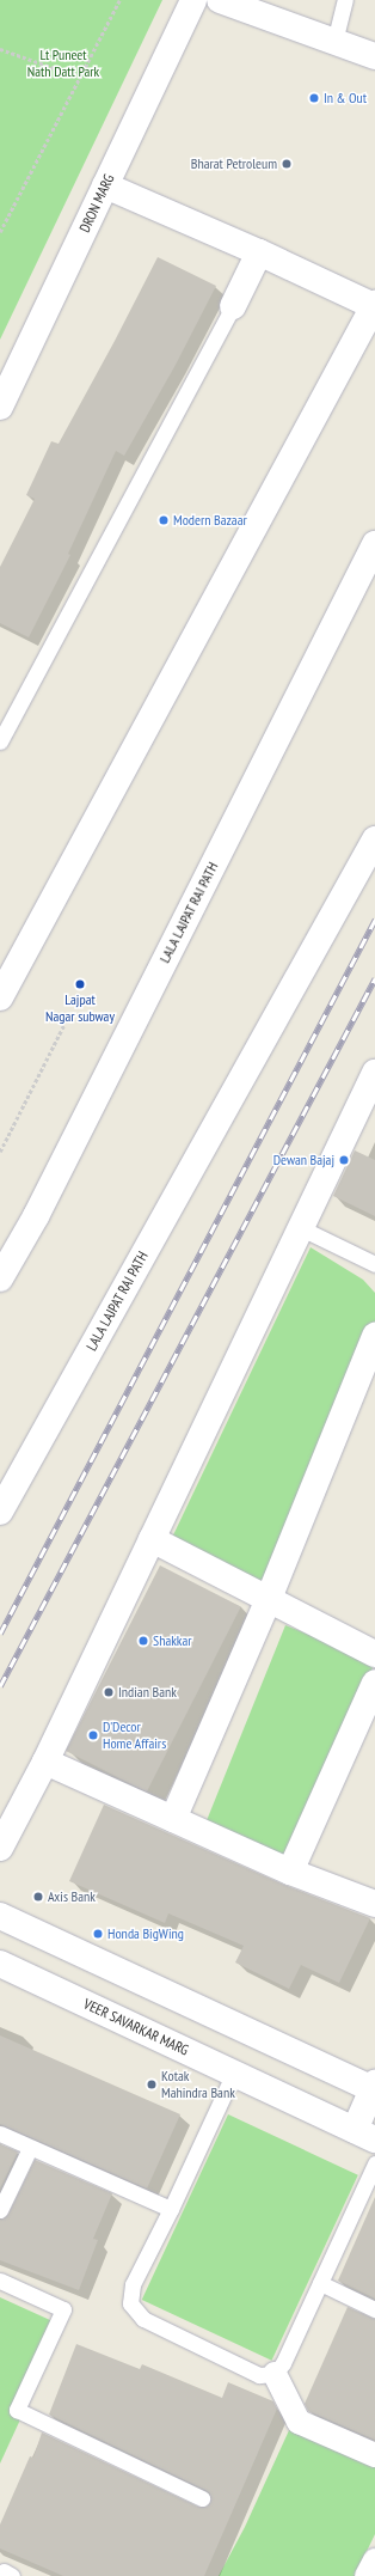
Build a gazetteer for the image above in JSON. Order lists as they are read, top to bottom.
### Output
{
  "streets": {
    "street": ["DRON MARG", "LALA LAJPAT RAI PATH", "VEER SAVARKAR MARG"]
  },
  "parks": ["Lt Puneet Nath Datt Park"],
  "places": [
    "In & Out",
    "Bharat Petroleum",
    "Modern Bazaar",
    "Lajpat Nagar subway",
    "Dewan Bajaj",
    "Shakkar",
    "Indian Bank",
    "D'Decor Home Affairs",
    "Axis Bank",
    "Honda BigWing",
    "Kotak Mahindra Bank"
  ]
}
